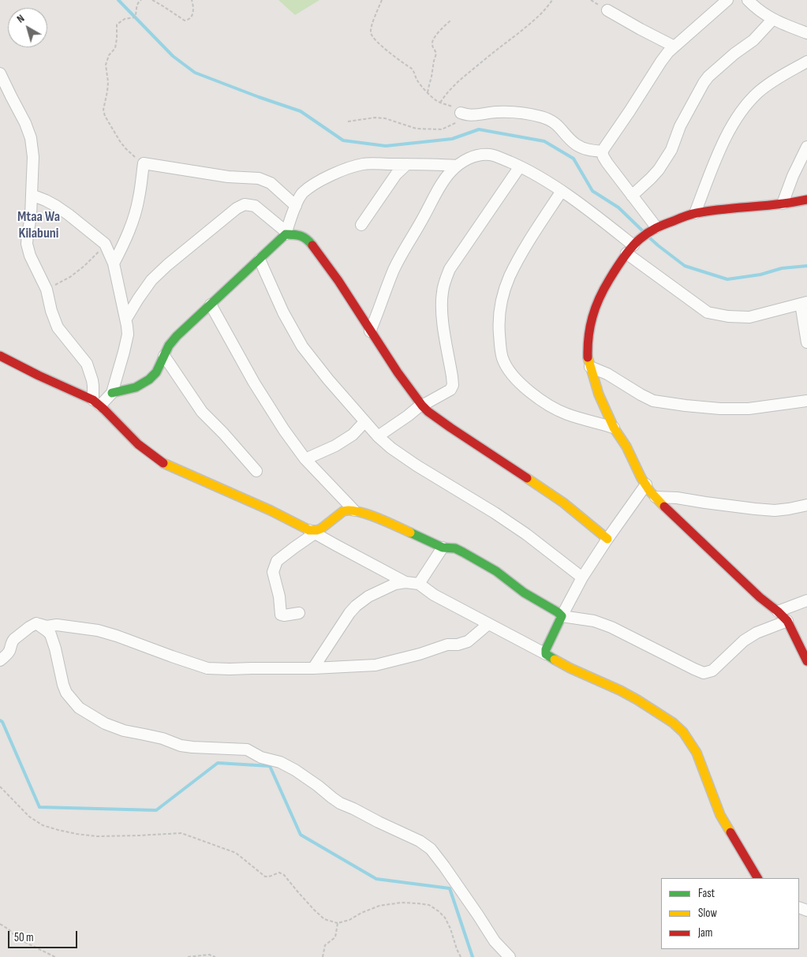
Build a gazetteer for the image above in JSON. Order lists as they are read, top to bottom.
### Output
{
  "districts": ["Mtaa Wa Kilabuni"],
  "legend": ["Fast", "Slow", "Jam"],
  "scale_bar": "50 m",
  "north": "top left"
}
